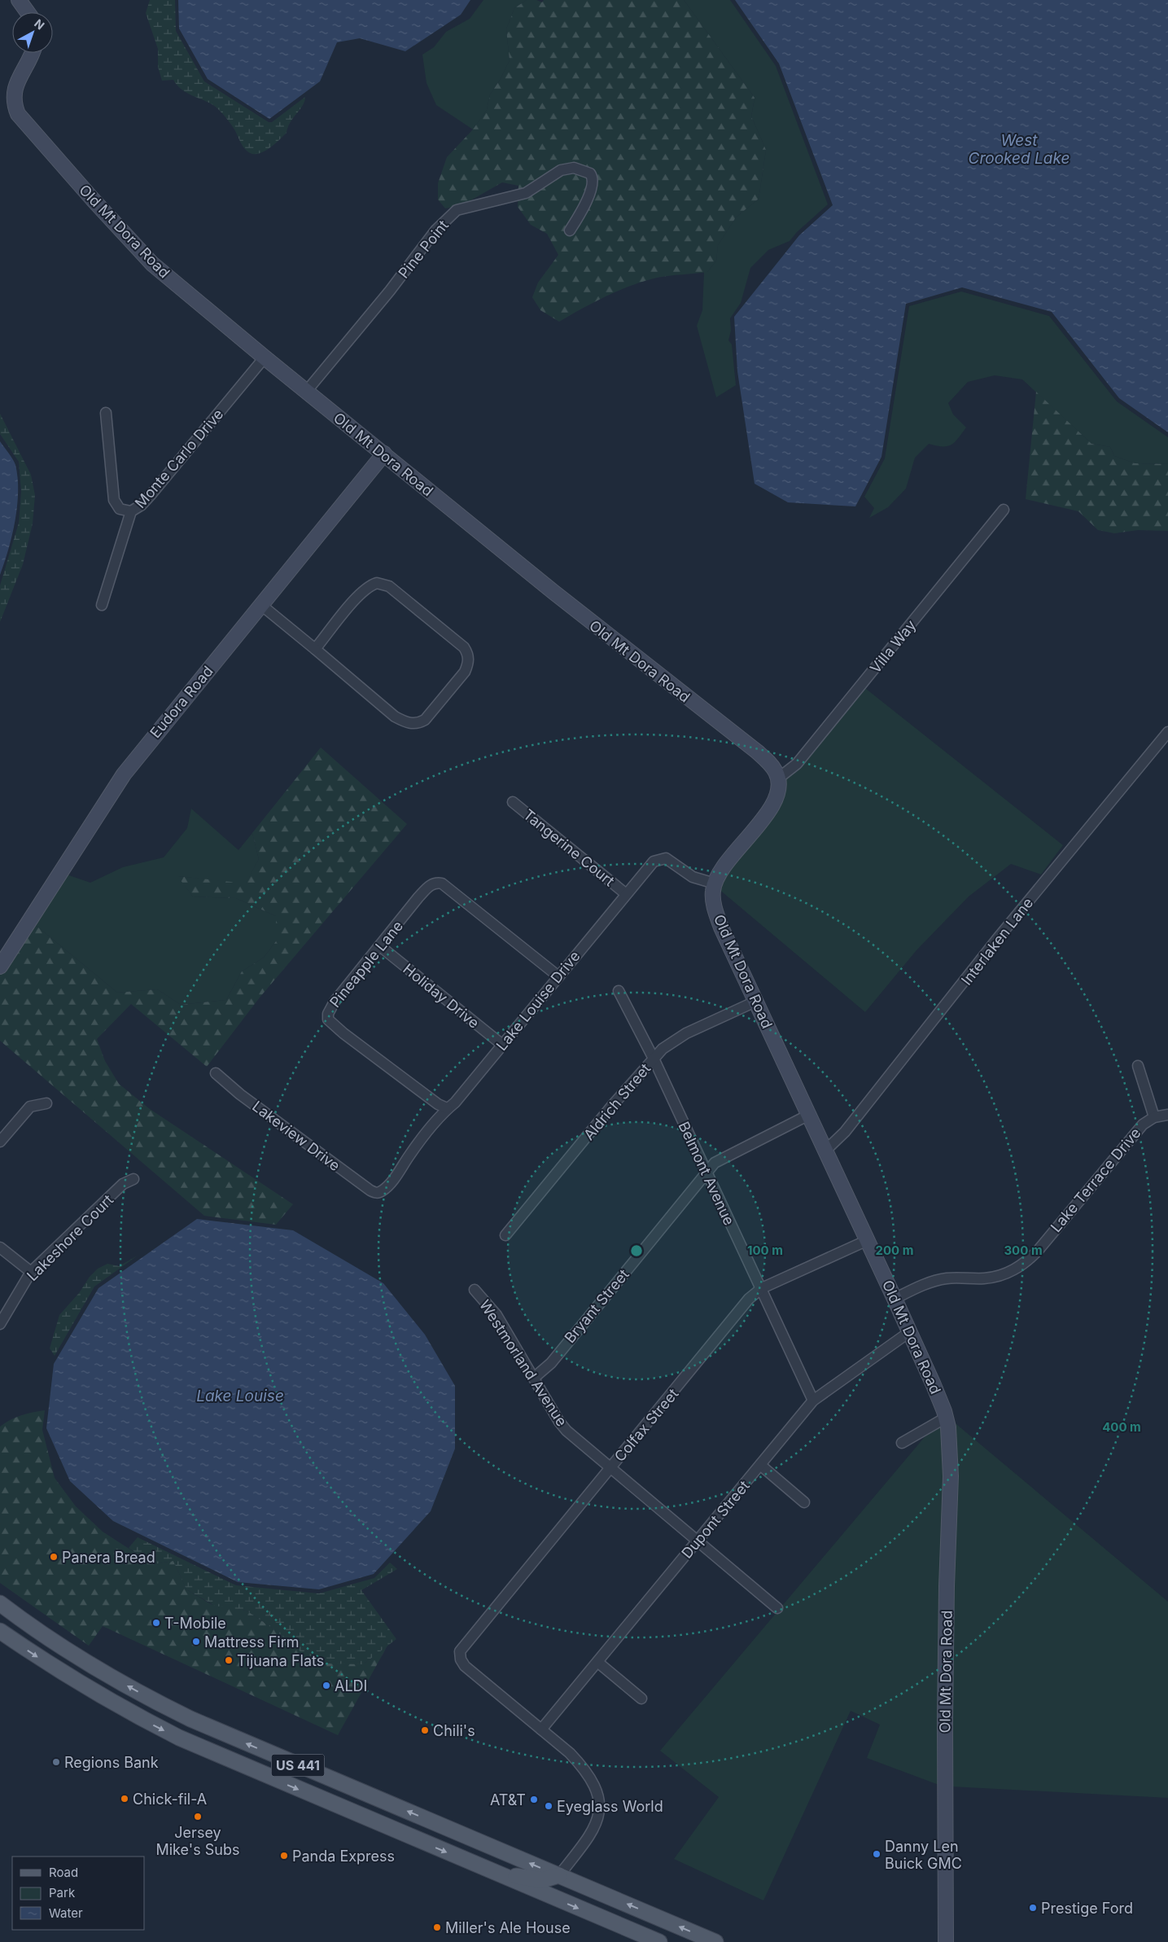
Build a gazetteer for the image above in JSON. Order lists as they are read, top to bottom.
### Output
{
  "streets": {
    "main road": ["US 441"],
    "street": [
      "Old Mt Dora Road",
      "Pine Point",
      "Monte Carlo Drive",
      "Villa Way",
      "Eudora Road",
      "Tangerine Court",
      "Interlaken Lane",
      "Pineapple Lane",
      "Holiday Drive",
      "Lake Louise Drive",
      "Aldrich Street",
      "Lakeview Drive",
      "Belmont Avenue",
      "Lake Terrace Drive",
      "Lakeshore Court",
      "Bryant Street",
      "Westmorland Avenue",
      "Colfax Street",
      "Dupont Street"
    ]
  },
  "crossings": [
    ["Old Mt Dora Road", "Pine Point"],
    ["Old Mt Dora Road", "Monte Carlo Drive"],
    ["Old Mt Dora Road", "Villa Way"],
    ["Old Mt Dora Road", "Eudora Road"],
    ["Old Mt Dora Road", "Interlaken Lane"],
    ["Old Mt Dora Road", "Lake Louise Drive"],
    ["Old Mt Dora Road", "Aldrich Street"],
    ["Old Mt Dora Road", "Lake Terrace Drive"],
    ["Old Mt Dora Road", "Bryant Street"],
    ["Old Mt Dora Road", "Colfax Street"],
    ["Old Mt Dora Road", "Dupont Street"],
    ["Tangerine Court", "Lake Louise Drive"],
    ["Pineapple Lane", "Holiday Drive"],
    ["Pineapple Lane", "Lake Louise Drive"],
    ["Holiday Drive", "Lake Louise Drive"],
    ["Lake Louise Drive", "Lakeview Drive"],
    ["Aldrich Street", "Belmont Avenue"],
    ["Belmont Avenue", "Bryant Street"],
    ["Belmont Avenue", "Colfax Street"],
    ["Belmont Avenue", "Dupont Street"],
    ["Bryant Street", "Westmorland Avenue"],
    ["Westmorland Avenue", "Colfax Street"],
    ["Westmorland Avenue", "Dupont Street"],
    ["Colfax Street", "Dupont Street"]
  ],
  "water": ["West Crooked Lake", "Lake Louise"],
  "places": [
    "Panera Bread",
    "T-Mobile",
    "Mattress Firm",
    "Tijuana Flats",
    "ALDI",
    "Chili's",
    "Regions Bank",
    "Chick-fil-A",
    "AT&T",
    "Eyeglass World",
    "Jersey Mike's Subs",
    "Danny Len Buick GMC",
    "Panda Express",
    "Prestige Ford",
    "Miller's Ale House"
  ],
  "legend": ["Road", "Park", "Water"],
  "north": "top right",
  "rings": [
    "100 m",
    "200 m",
    "300 m",
    "400 m"
  ]
}
